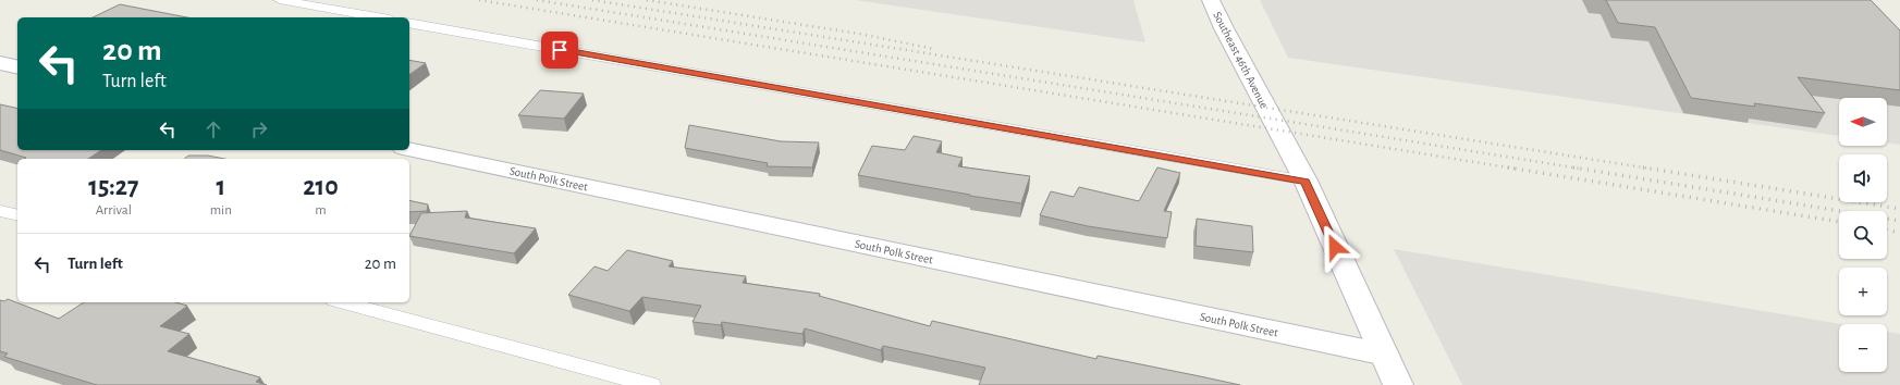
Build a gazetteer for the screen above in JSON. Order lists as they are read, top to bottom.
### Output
{
  "streets": {
    "street": ["Southeast 46th Avenue", "South Polk Street"]
  },
  "crossings": [
    ["Southeast 46th Avenue", "South Polk Street"]
  ],
  "north": "left",
  "page": {
    "turn": ["20 m", "Turn left"],
    "map_buttons": ["+", "−"],
    "eta": [
      "15:27",
      "Arrival",
      "1",
      "min",
      "210",
      "m"
    ],
    "list": [
      {
        "name": "Turn left",
        "value": "20 m"
      }
    ]
  }
}
